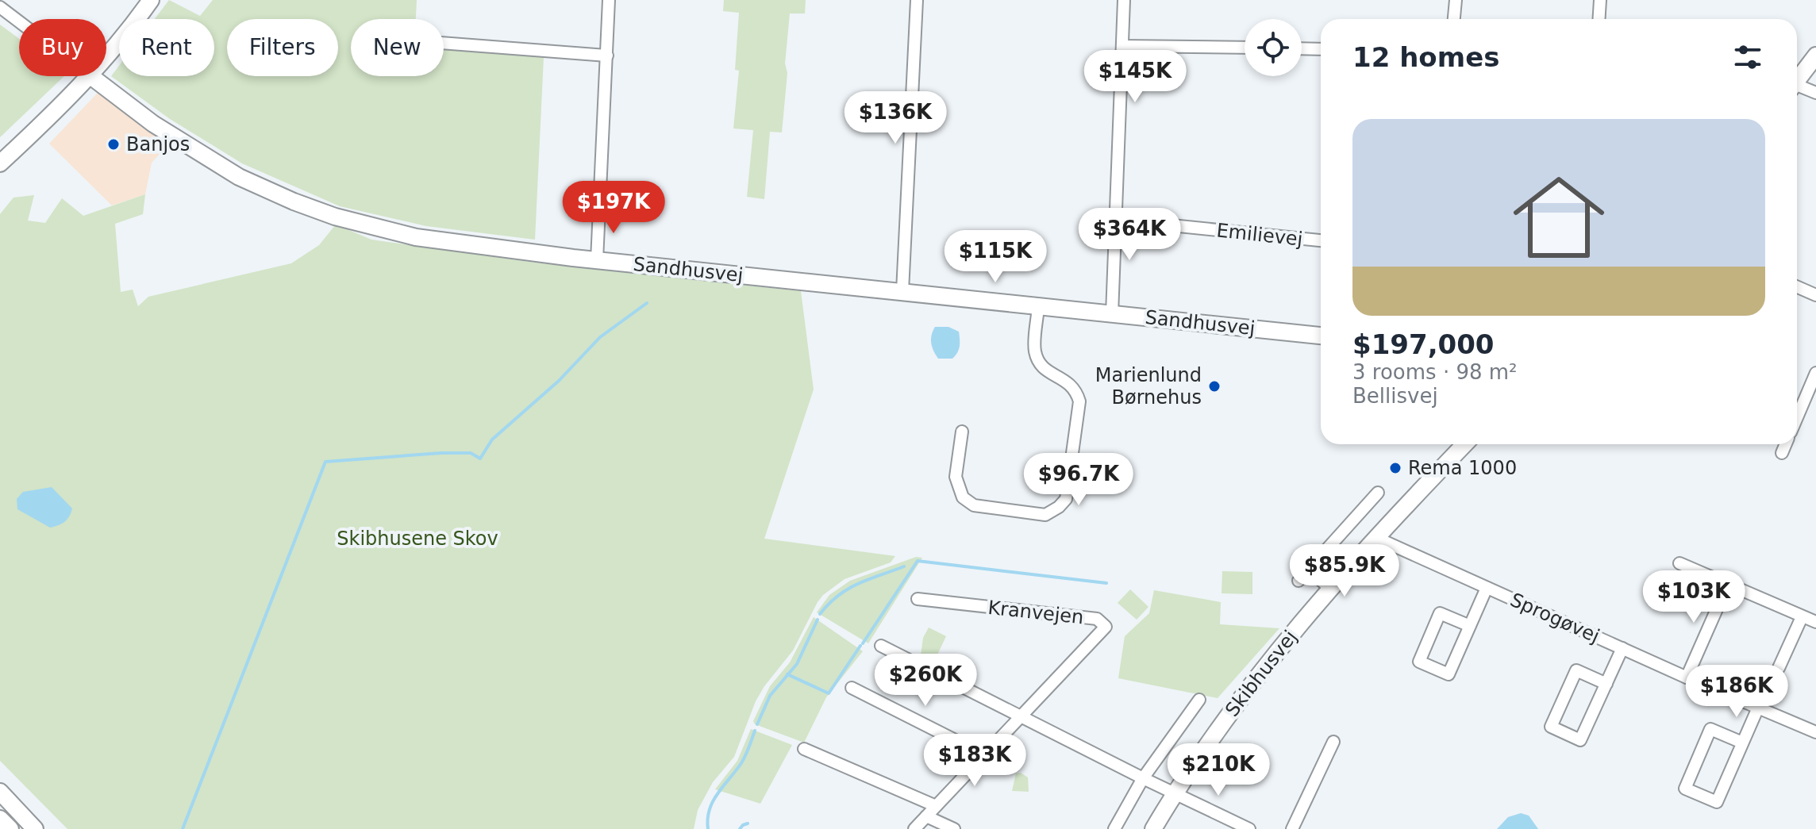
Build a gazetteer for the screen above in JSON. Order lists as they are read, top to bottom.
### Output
{
  "streets": {
    "street": [
      "Emilievej",
      "Sandhusvej",
      "Kranvejen",
      "Sprogøvej",
      "Skibhusvej"
    ]
  },
  "crossings": [
    ["Sprogøvej", "Skibhusvej"]
  ],
  "parks": ["Skibhusene Skov"],
  "places": ["Banjos", "Marienlund Børnehus", "Rema 1000"],
  "page": {
    "chip": [
      "Buy",
      "Rent",
      "Filters",
      "New"
    ],
    "heading": "12 homes",
    "price": [
      "$145K",
      "$136K",
      "$197K",
      "$364K",
      "$115K",
      "$96.7K",
      "$85.9K",
      "$103K",
      "$260K",
      "$186K",
      "$183K",
      "$210K"
    ],
    "list": [
      {
        "name": "$197,000",
        "note": "3 rooms · 98 m² · Bellisvej"
      }
    ]
  }
}
